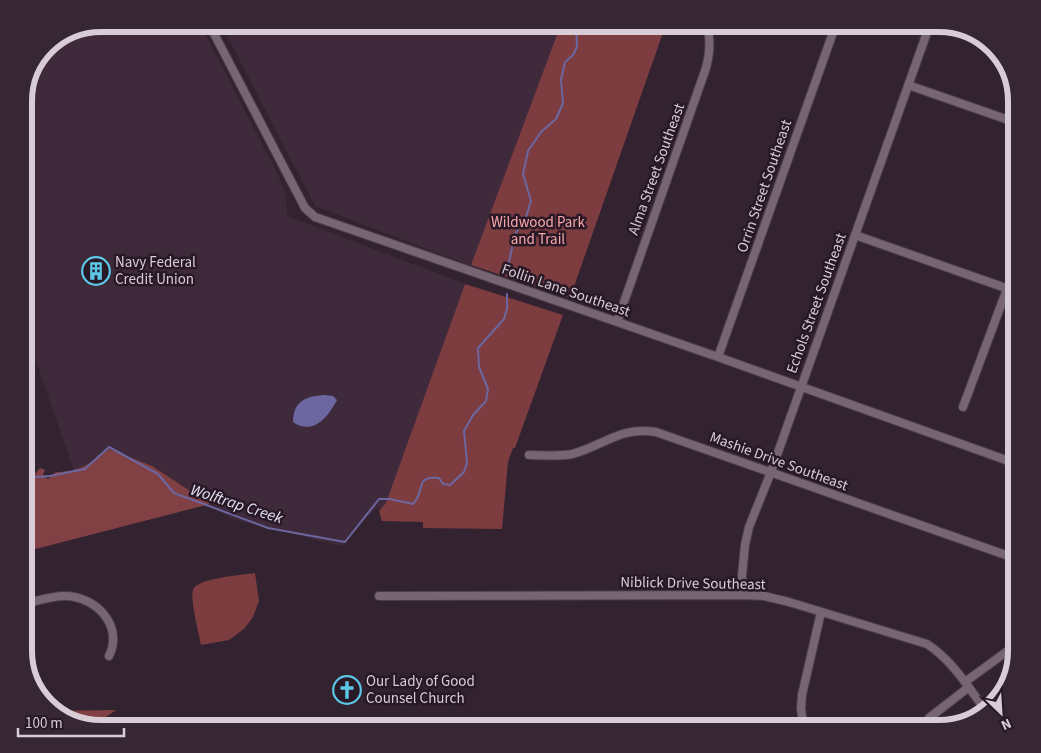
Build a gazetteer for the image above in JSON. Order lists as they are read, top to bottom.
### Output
{
  "streets": {
    "street": [
      "Alma Street Southeast",
      "Orrin Street Southeast",
      "Follin Lane Southeast",
      "Echols Street Southeast",
      "Mashie Drive Southeast",
      "Niblick Drive Southeast"
    ]
  },
  "crossings": [
    ["Alma Street Southeast", "Follin Lane Southeast"],
    ["Orrin Street Southeast", "Follin Lane Southeast"],
    ["Follin Lane Southeast", "Echols Street Southeast"],
    ["Echols Street Southeast", "Mashie Drive Southeast"],
    ["Echols Street Southeast", "Niblick Drive Southeast"]
  ],
  "water": ["Wolftrap Creek"],
  "parks": ["Wildwood Park and Trail"],
  "places": {
    "building": ["Navy Federal Credit Union"],
    "church": ["Our Lady of Good Counsel Church"]
  },
  "scale_bar": "100 m",
  "north": "bottom right"
}
